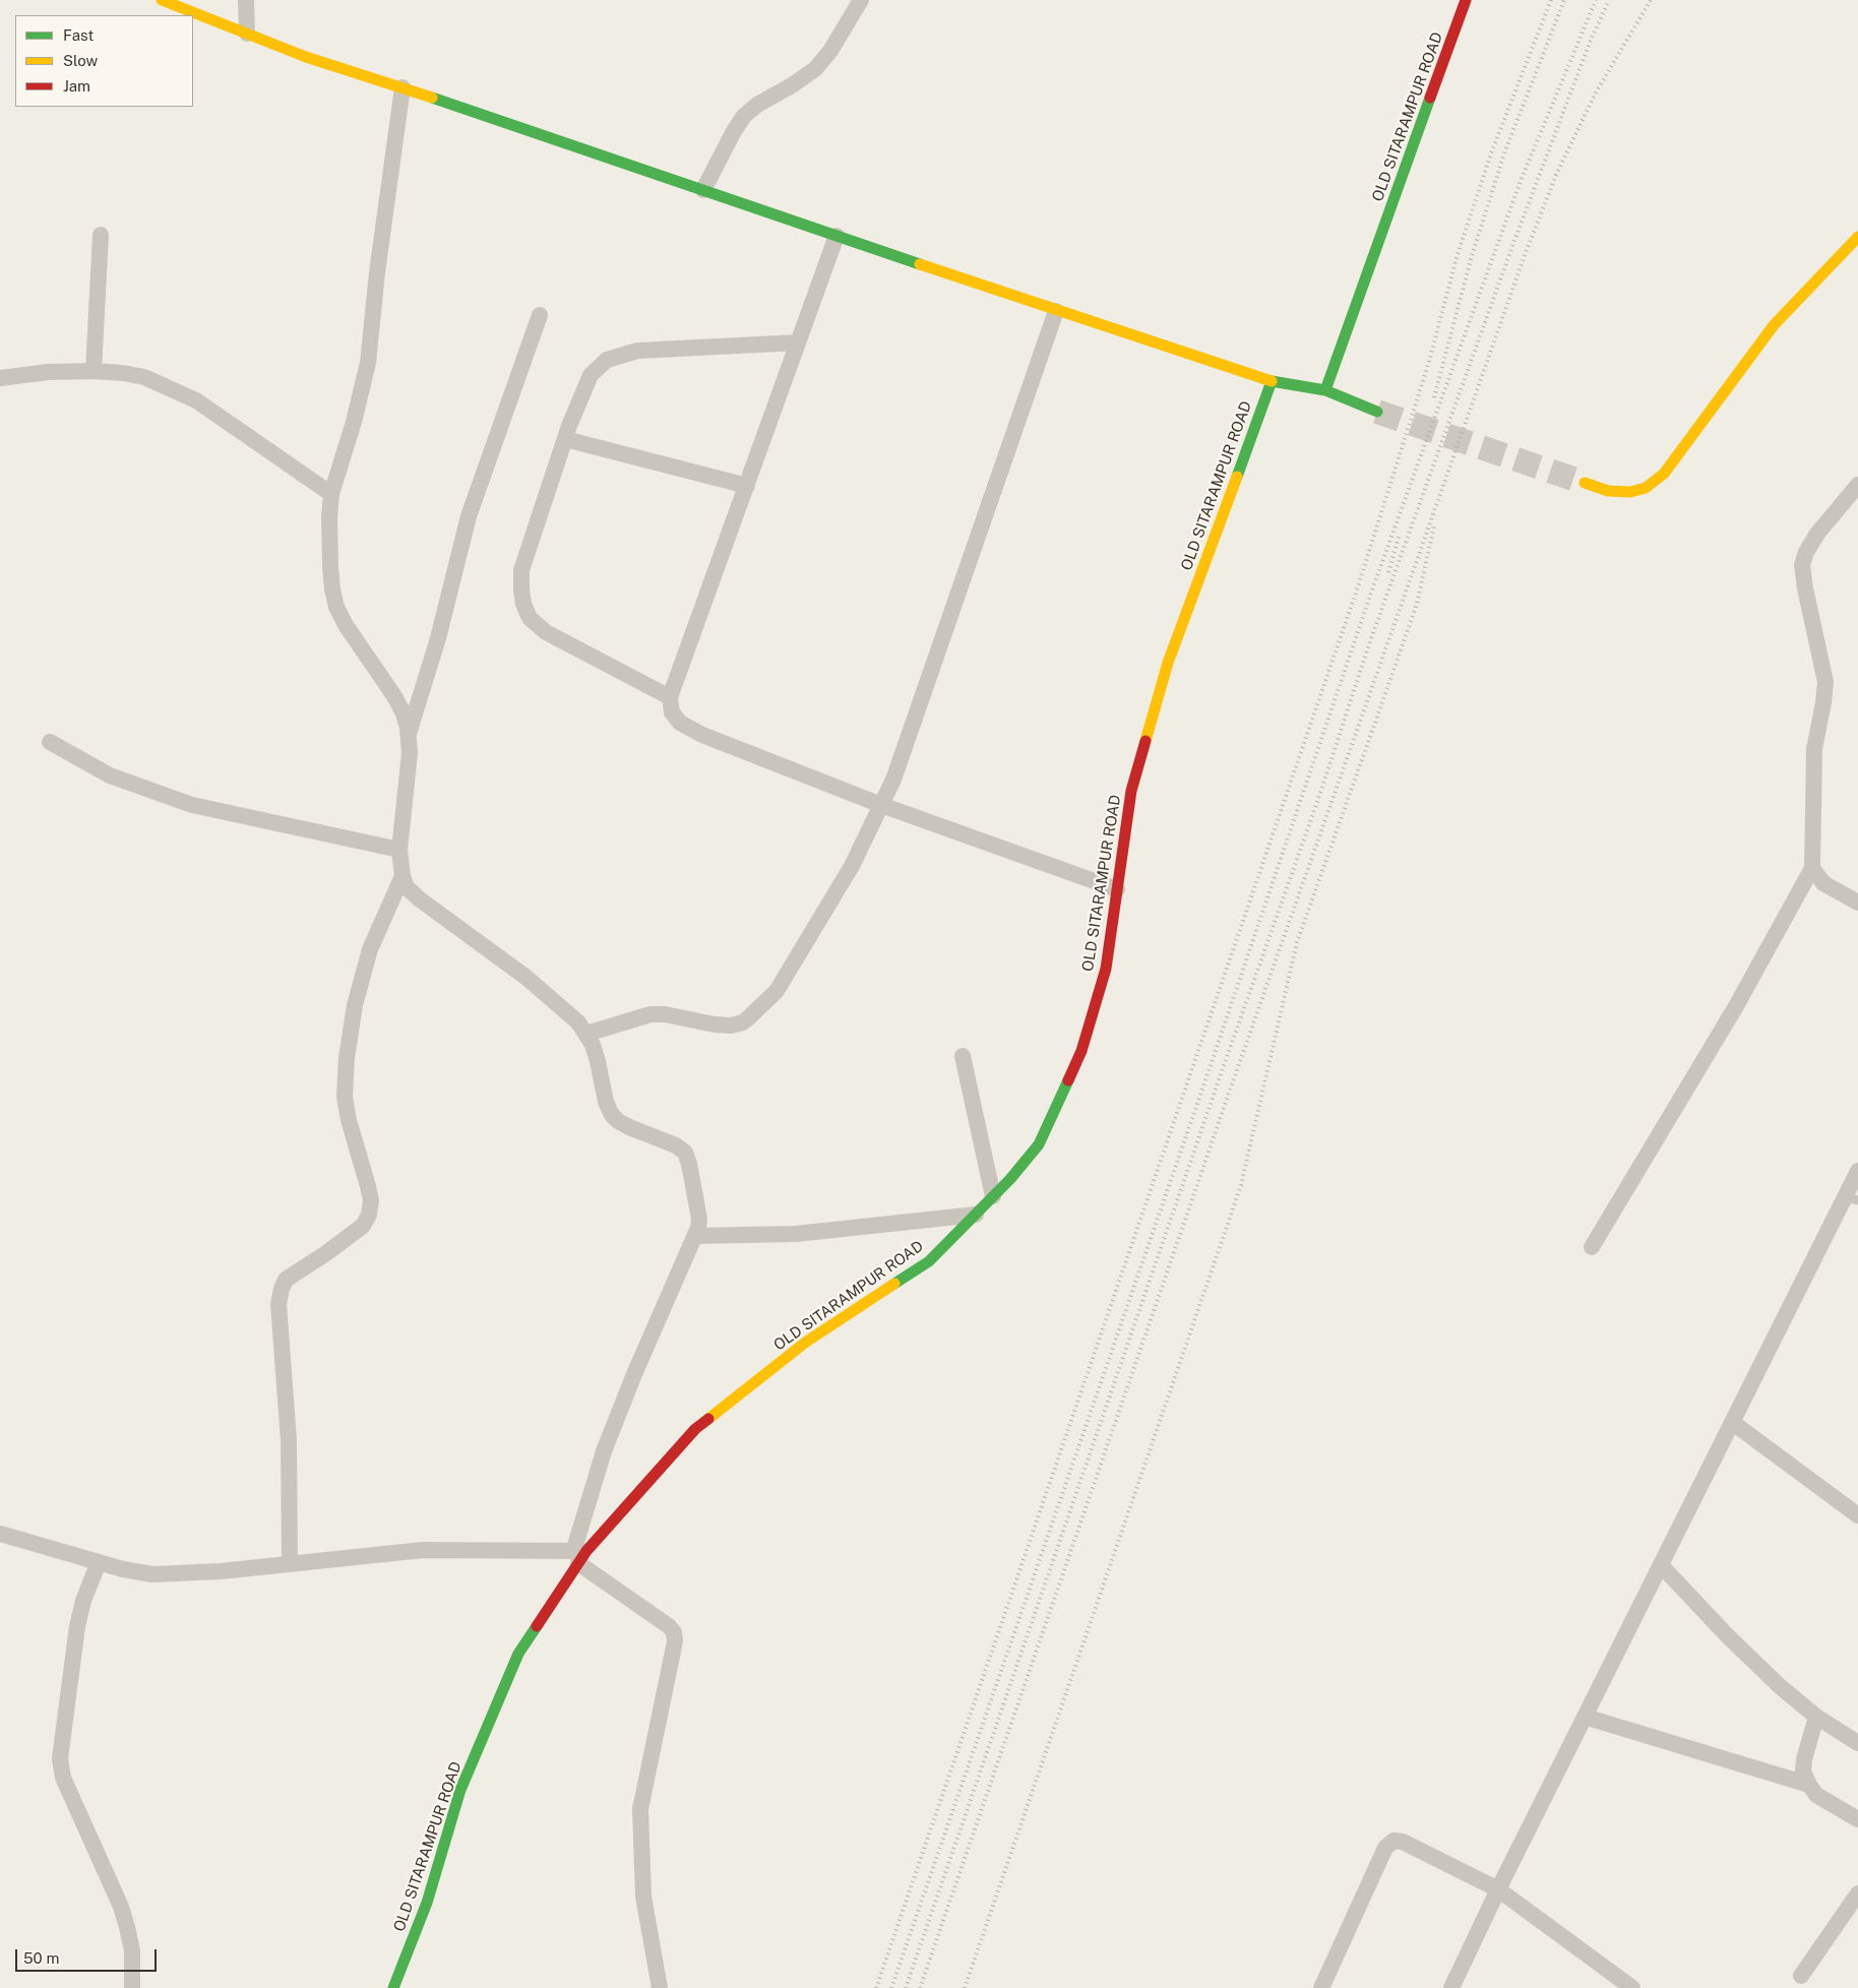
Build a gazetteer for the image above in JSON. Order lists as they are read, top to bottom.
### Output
{
  "streets": {
    "street": ["OLD SITARAMPUR ROAD"]
  },
  "legend": ["Fast", "Slow", "Jam"],
  "scale_bar": "50 m"
}
